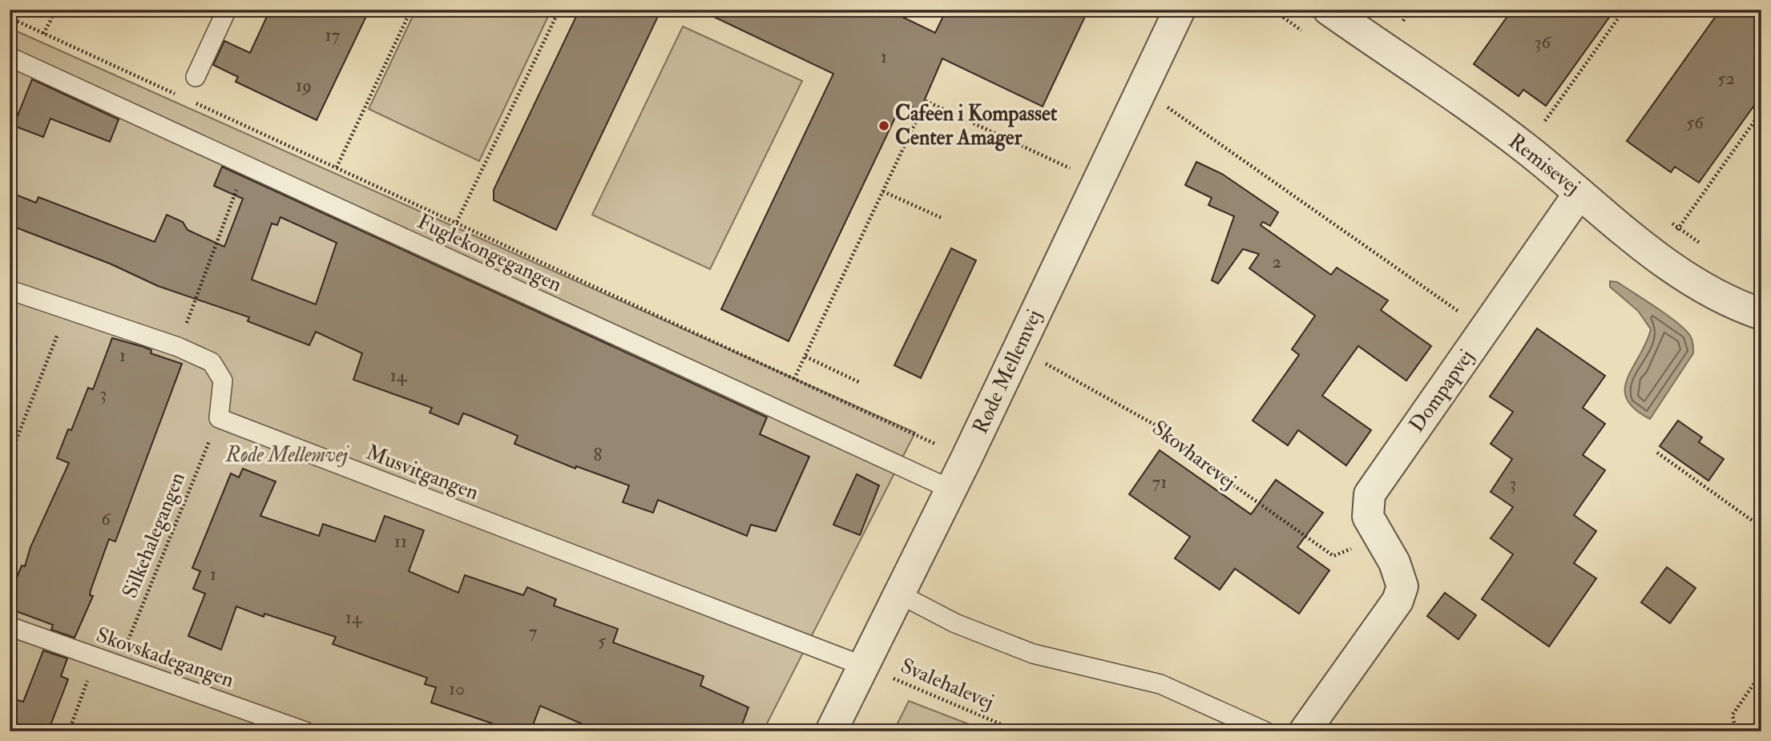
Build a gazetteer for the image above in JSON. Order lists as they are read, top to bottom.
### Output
{
  "streets": {
    "street": ["Remisevej", "Røde Mellemvej", "Dompapvej"],
    "lane": ["Fuglekongegangen", "Musvitgangen", "Skovskadegangen"],
    "path": ["Skovharevej", "Silkehalegangen", "Svalehalevej"]
  },
  "crossings": [
    ["Remisevej", "Dompapvej"],
    ["Fuglekongegangen", "Røde Mellemvej"],
    ["Røde Mellemvej", "Skovharevej"],
    ["Røde Mellemvej", "Musvitgangen"],
    ["Røde Mellemvej", "Svalehalevej"],
    ["Musvitgangen", "Silkehalegangen"],
    ["Musvitgangen", "Svalehalevej"],
    ["Silkehalegangen", "Skovskadegangen"]
  ],
  "parks": ["Røde Mellemvej"],
  "places": ["Cafeen i Kompasset Center Amager"],
  "house_numbers": [
    "17",
    "36",
    "1",
    "52",
    "19",
    "56",
    "2",
    "1",
    "14",
    "3",
    "8",
    "71",
    "3",
    "6",
    "11",
    "1",
    "14",
    "7",
    "5",
    "10"
  ]
}
